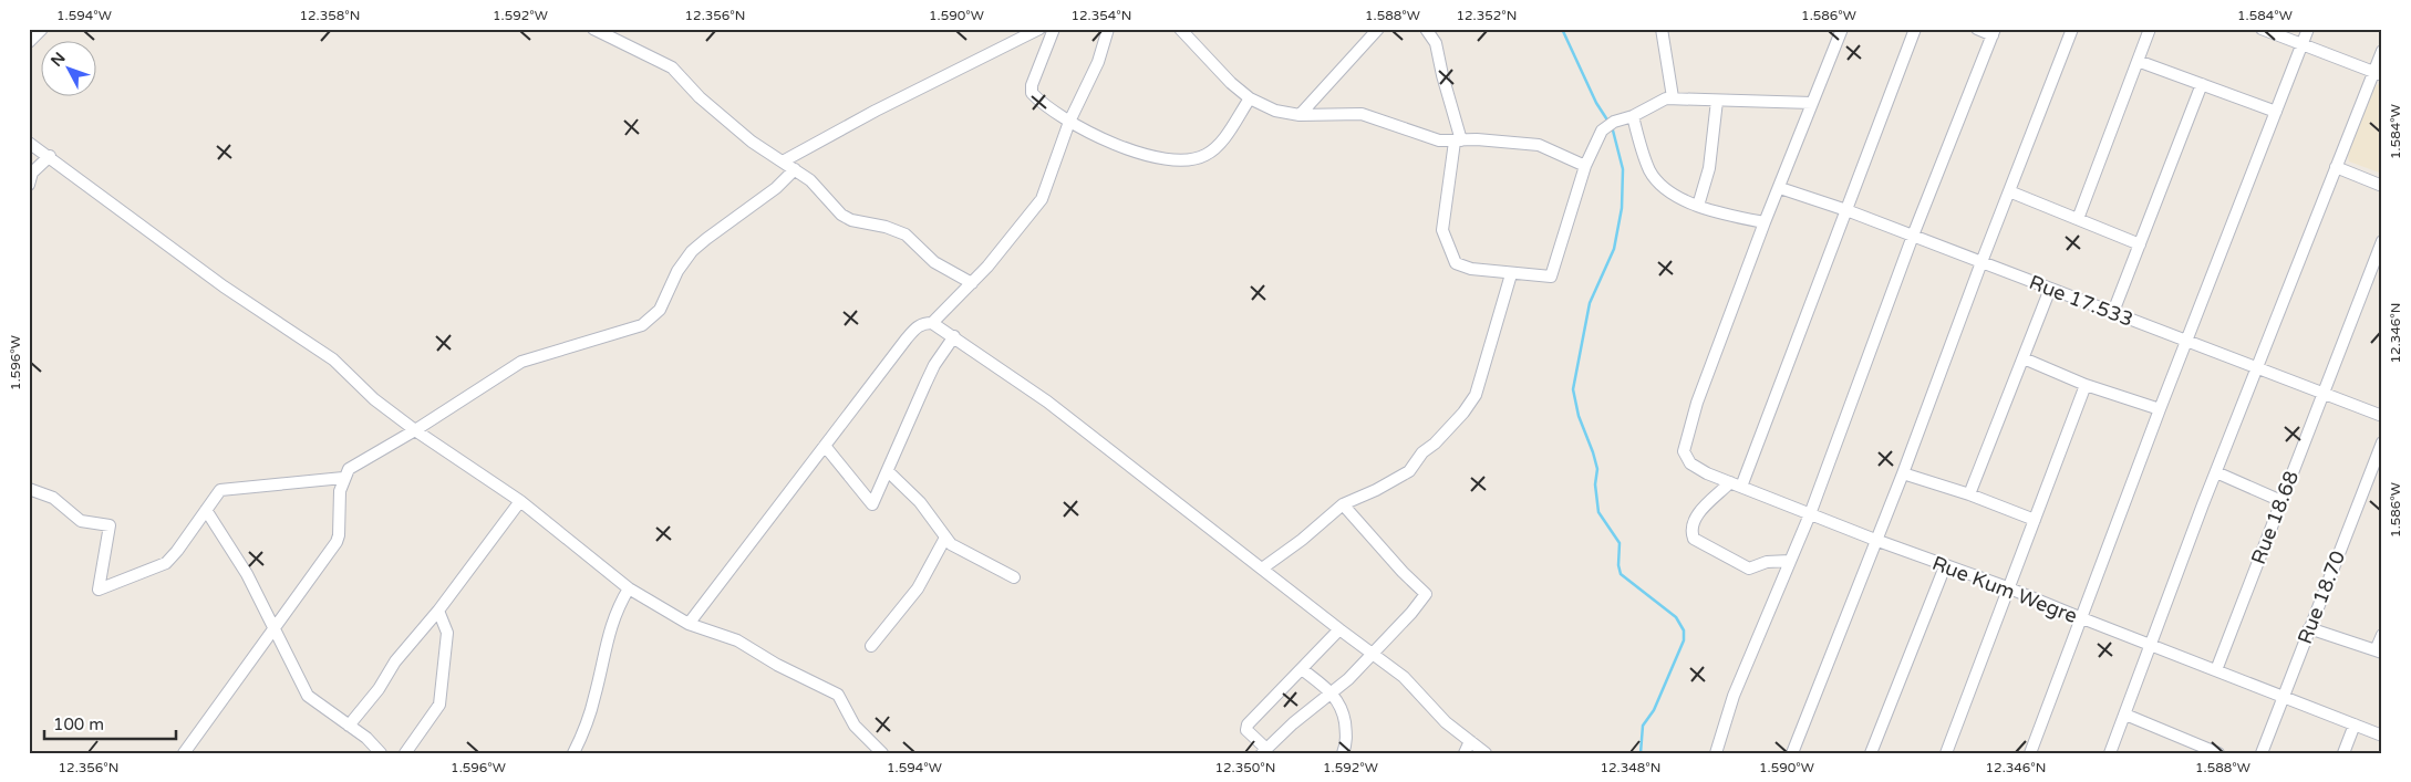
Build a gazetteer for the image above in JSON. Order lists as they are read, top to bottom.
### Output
{
  "streets": {
    "street": [
      "Rue 17.533",
      "Rue 18.68",
      "Rue Kum Wegre",
      "Rue 18.70"
    ]
  },
  "crossings": [
    ["Rue 17.533", "Rue 18.68"],
    ["Rue 18.68", "Rue Kum Wegre"],
    ["Rue Kum Wegre", "Rue 18.70"]
  ],
  "scale_bar": "100 m",
  "north": "top left",
  "coordinates": [
    "1.594°W",
    "12.358°N",
    "1.592°W",
    "12.356°N",
    "1.590°W",
    "12.354°N",
    "1.588°W",
    "12.352°N",
    "1.586°W",
    "1.584°W",
    "12.346°N",
    "1.596°W",
    "12.350°N",
    "12.348°N"
  ]
}
